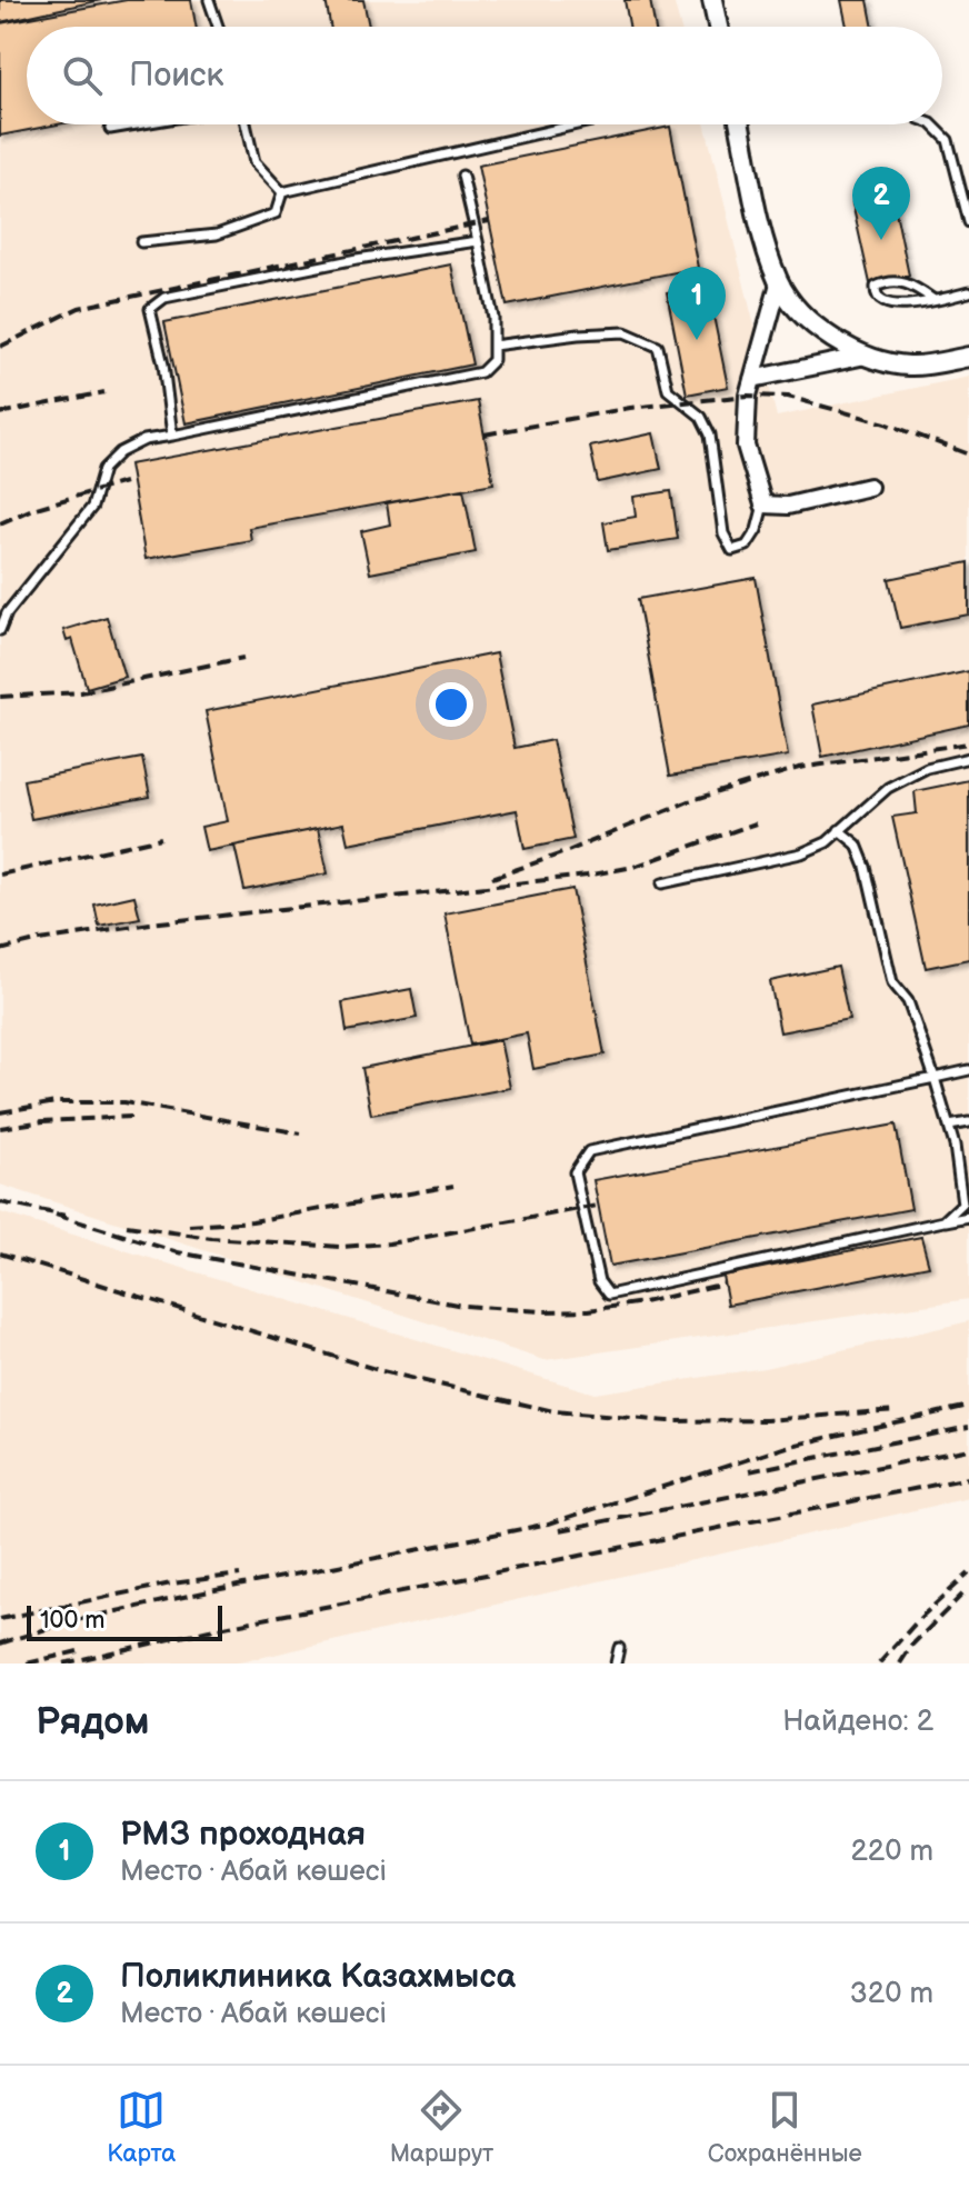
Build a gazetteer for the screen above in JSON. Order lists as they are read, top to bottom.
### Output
{
  "scale_bar": "100 m",
  "page": {
    "search": "Поиск",
    "pins": ["2", "1"],
    "scale": "100 m",
    "heading": ["Рядом", "Найдено: 2"],
    "list": [
      {
        "mark": "1",
        "name": "РМЗ проходная",
        "note": "Место · Абай көшесі",
        "value": "220 m"
      },
      {
        "mark": "2",
        "name": "Поликлиника Казахмыса",
        "note": "Место · Абай көшесі",
        "value": "320 m"
      }
    ],
    "nav": ["Карта", "Маршрут", "Сохранённые"]
  }
}
